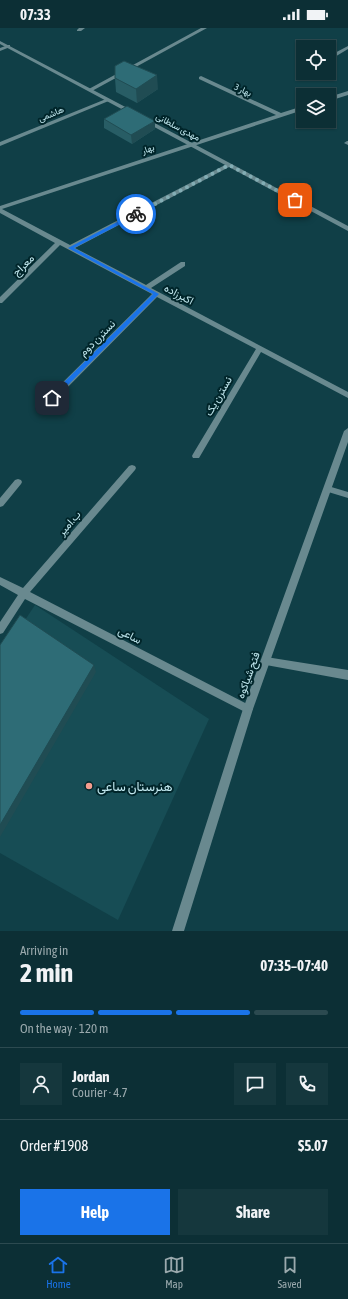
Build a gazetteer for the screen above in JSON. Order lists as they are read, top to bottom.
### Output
{
  "streets": {
    "street": [
      "بهار 3",
      "هاشمی",
      "مهدی سلطانی",
      "بهار",
      "معراج",
      "اکبرزاده",
      "نسترن دوم",
      "نسترن یک",
      "ب.امیر",
      "ساعی",
      "فتح شیاکوه"
    ]
  },
  "crossings": [
    ["بهار 3", "بهار"],
    ["مهدی سلطانی", "بهار"],
    ["بهار", "اکبرزاده"],
    ["معراج", "اکبرزاده"],
    ["اکبرزاده", "نسترن دوم"],
    ["اکبرزاده", "نسترن یک"],
    ["ب.امیر", "ساعی"],
    ["ساعی", "فتح شیاکوه"]
  ],
  "places": ["هنرستان ساعی"],
  "page": {
    "status": "07:33",
    "heading": ["2 min", "Arriving in", "07:35–07:40"],
    "panel": [
      "Jordan",
      "Courier · 4.7",
      "Order #1908",
      "$5.07"
    ],
    "bar": "On the way · 120 m",
    "buttons": ["Help", "Share"],
    "tabs": ["Home", "Map", "Saved"]
  }
}
